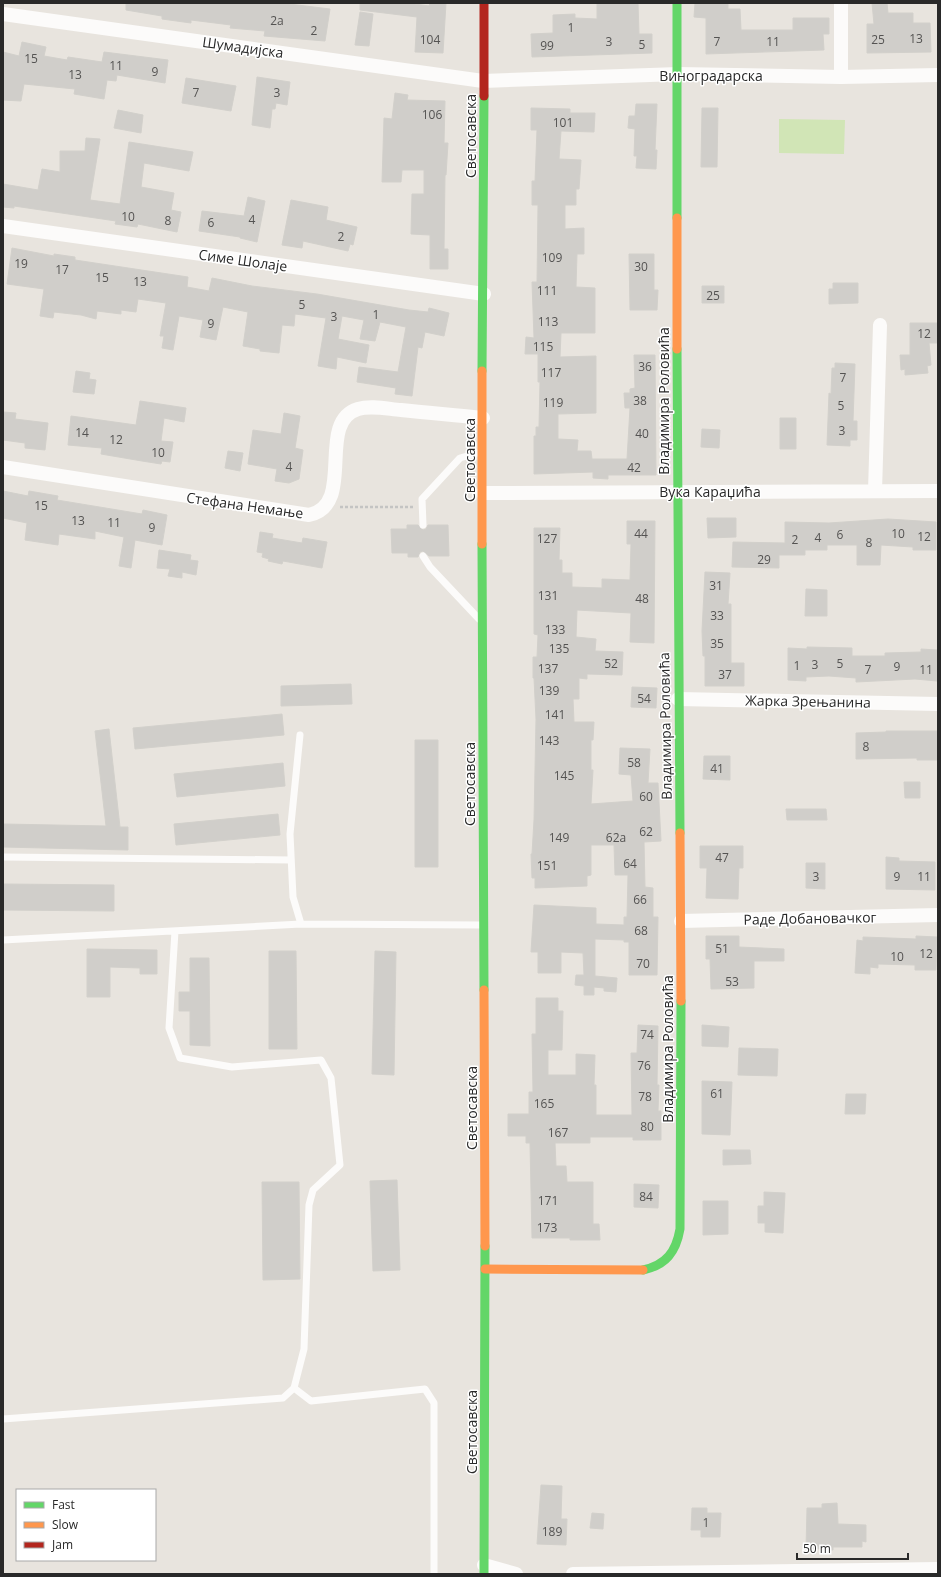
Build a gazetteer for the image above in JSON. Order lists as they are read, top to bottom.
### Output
{
  "streets": {
    "main road": ["Светосавска", "Владимира Роловића"],
    "street": [
      "Шумадијска",
      "Виноградарска",
      "Симе Шолаје",
      "Вука Караџића",
      "Стефана Немање",
      "Жарка Зрењанина",
      "Раде Добановачког"
    ]
  },
  "crossings": [
    ["Шумадијска", "Виноградарска"],
    ["Шумадијска", "Светосавска"],
    ["Виноградарска", "Светосавска"],
    ["Виноградарска", "Владимира Роловића"],
    ["Светосавска", "Симе Шолаје"],
    ["Светосавска", "Владимира Роловића"],
    ["Светосавска", "Вука Караџића"],
    ["Владимира Роловића", "Вука Караџића"],
    ["Владимира Роловића", "Жарка Зрењанина"],
    ["Владимира Роловића", "Раде Добановачког"]
  ],
  "house_numbers": [
    "2a",
    "1",
    "2",
    "13",
    "104",
    "25",
    "3",
    "7",
    "11",
    "5",
    "99",
    "15",
    "11",
    "9",
    "13",
    "7",
    "3",
    "106",
    "101",
    "10",
    "4",
    "8",
    "6",
    "2",
    "109",
    "19",
    "30",
    "17",
    "15",
    "13",
    "111",
    "25",
    "5",
    "1",
    "3",
    "113",
    "9",
    "12",
    "115",
    "36",
    "117",
    "7",
    "38",
    "119",
    "5",
    "3",
    "14",
    "40",
    "12",
    "10",
    "4",
    "42",
    "15",
    "13",
    "11",
    "9",
    "44",
    "10",
    "6",
    "12",
    "4",
    "127",
    "2",
    "8",
    "29",
    "31",
    "131",
    "48",
    "33",
    "133",
    "35",
    "135",
    "52",
    "5",
    "3",
    "1",
    "9",
    "137",
    "7",
    "11",
    "37",
    "139",
    "54",
    "141",
    "143",
    "8",
    "58",
    "41",
    "145",
    "60",
    "62",
    "149",
    "62a",
    "47",
    "64",
    "151",
    "3",
    "9",
    "11",
    "66",
    "68",
    "51",
    "12",
    "10",
    "70",
    "53",
    "74",
    "76",
    "61",
    "78",
    "165",
    "80",
    "167",
    "84",
    "171",
    "173",
    "1",
    "189"
  ],
  "legend": ["Fast", "Slow", "Jam"],
  "scale_bar": "50 m"
}
